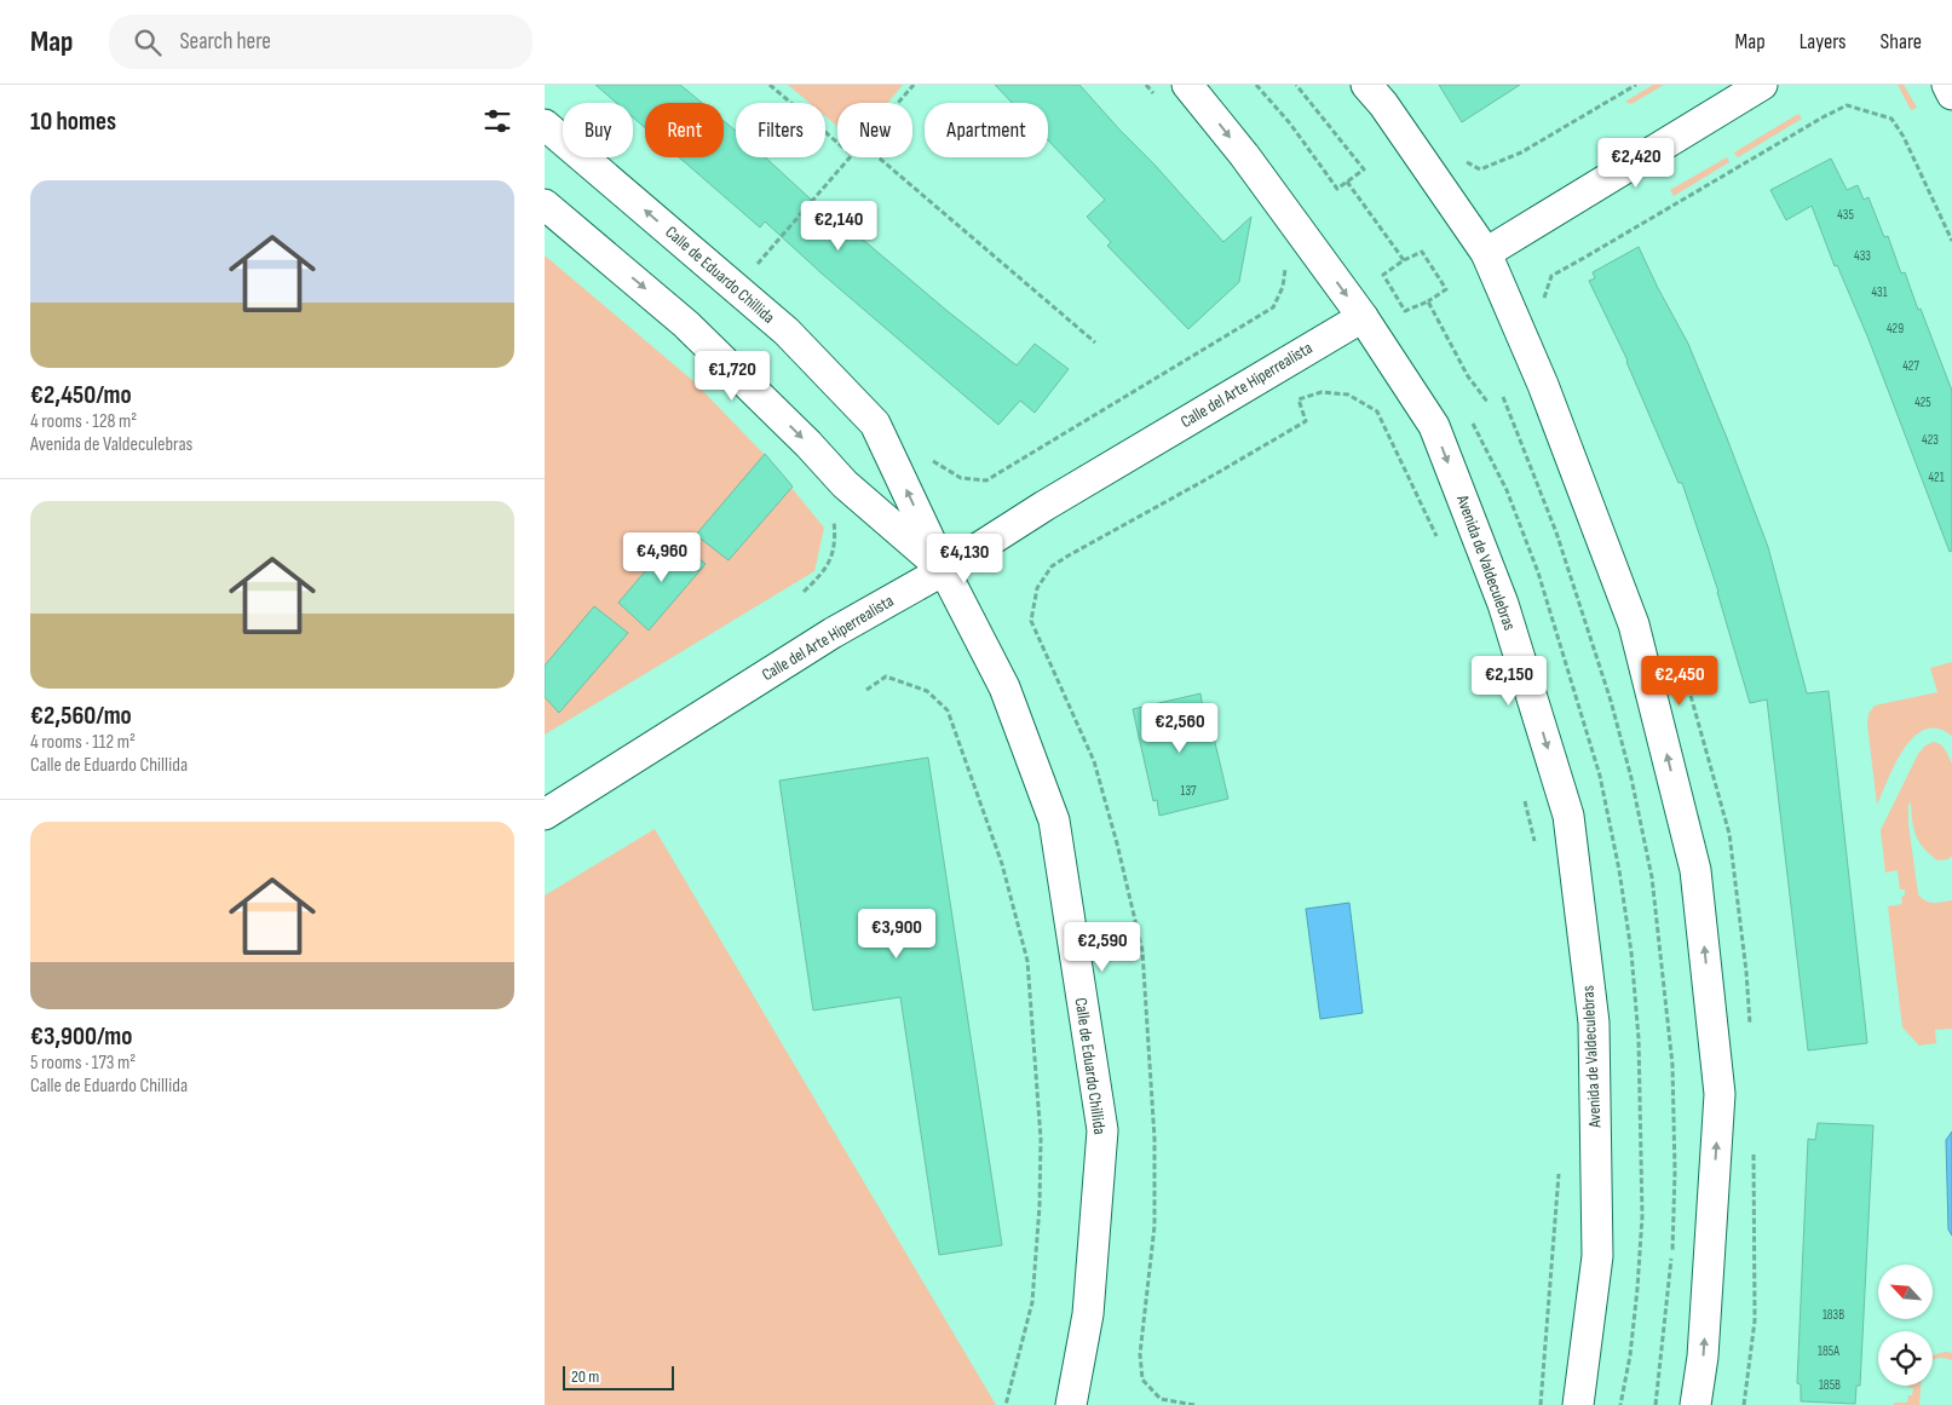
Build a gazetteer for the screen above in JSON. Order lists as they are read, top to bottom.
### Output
{
  "streets": {
    "street": ["Calle de Eduardo Chillida", "Calle del Arte Hiperrealista", "Avenida de Valdeculebras"]
  },
  "crossings": [
    ["Calle de Eduardo Chillida", "Calle del Arte Hiperrealista"],
    ["Calle del Arte Hiperrealista", "Avenida de Valdeculebras"]
  ],
  "house_numbers": [
    "435",
    "433",
    "431",
    "429",
    "427",
    "425",
    "423",
    "421",
    "137",
    "183B",
    "185A",
    "185B"
  ],
  "scale_bar": "20 m",
  "north": "top left",
  "page": {
    "header": "Map",
    "search": "Search here",
    "nav": ["Map", "Layers", "Share"],
    "heading": "10 homes",
    "chip": [
      "Buy",
      "Rent",
      "Filters",
      "New",
      "Apartment"
    ],
    "price": [
      "€2,420",
      "€2,140",
      "€1,720",
      "€4,960",
      "€4,130",
      "€2,150",
      "€2,450",
      "€2,560",
      "€3,900",
      "€2,590"
    ],
    "list": [
      {
        "name": "€2,450/mo",
        "note": "4 rooms · 128 m² · Avenida de Valdeculebras"
      },
      {
        "name": "€2,560/mo",
        "note": "4 rooms · 112 m² · Calle de Eduardo Chillida"
      },
      {
        "name": "€3,900/mo",
        "note": "5 rooms · 173 m² · Calle de Eduardo Chillida"
      }
    ],
    "scale": "20 m"
  }
}
